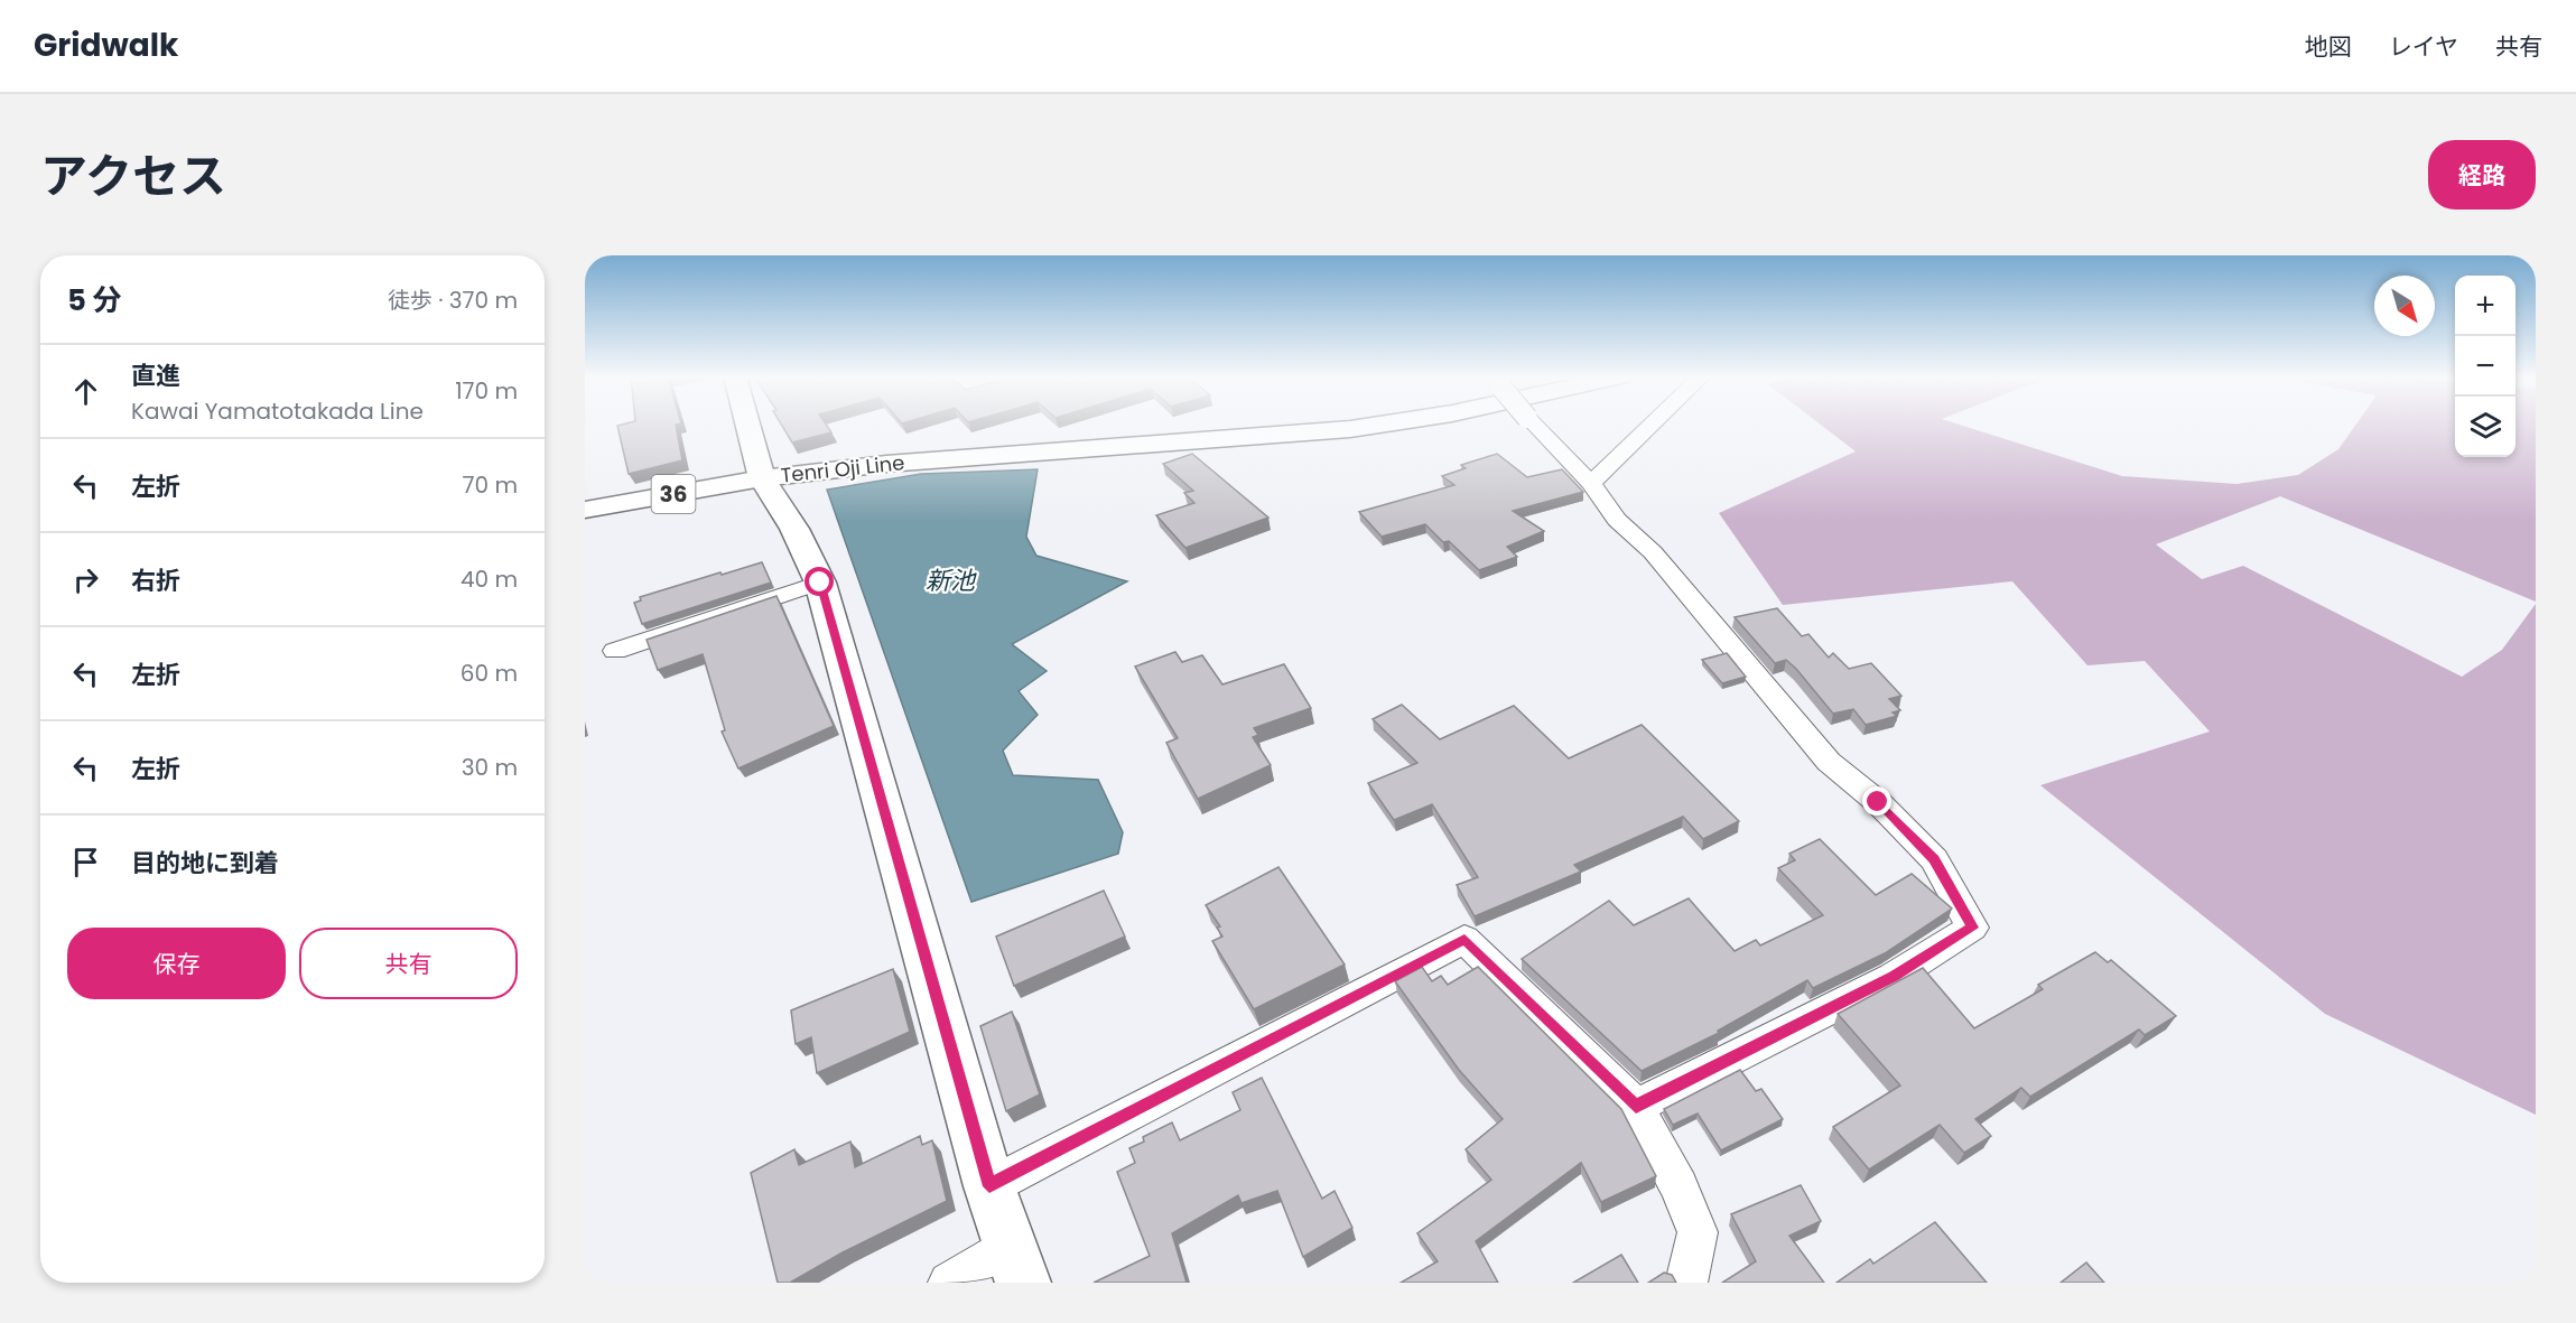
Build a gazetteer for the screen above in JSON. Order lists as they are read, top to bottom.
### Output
{
  "streets": {
    "main road": ["Tenri Oji Line", "36"]
  },
  "water": ["新池"],
  "north": "bottom right",
  "page": {
    "header": "Gridwalk",
    "nav": ["地図", "レイヤ", "共有"],
    "title": "アクセス",
    "buttons": [
      "経路",
      ["保存", "共有"]
    ],
    "heading": ["5 分", "徒歩 · 370 m"],
    "map_buttons": ["+", "−"],
    "list": [
      ["直進", "Kawai Yamatotakada Line", "170 m"],
      ["左折", "70 m"],
      ["右折", "40 m"],
      ["左折", "60 m"],
      ["左折", "30 m"],
      "目的地に到着"
    ]
  }
}
